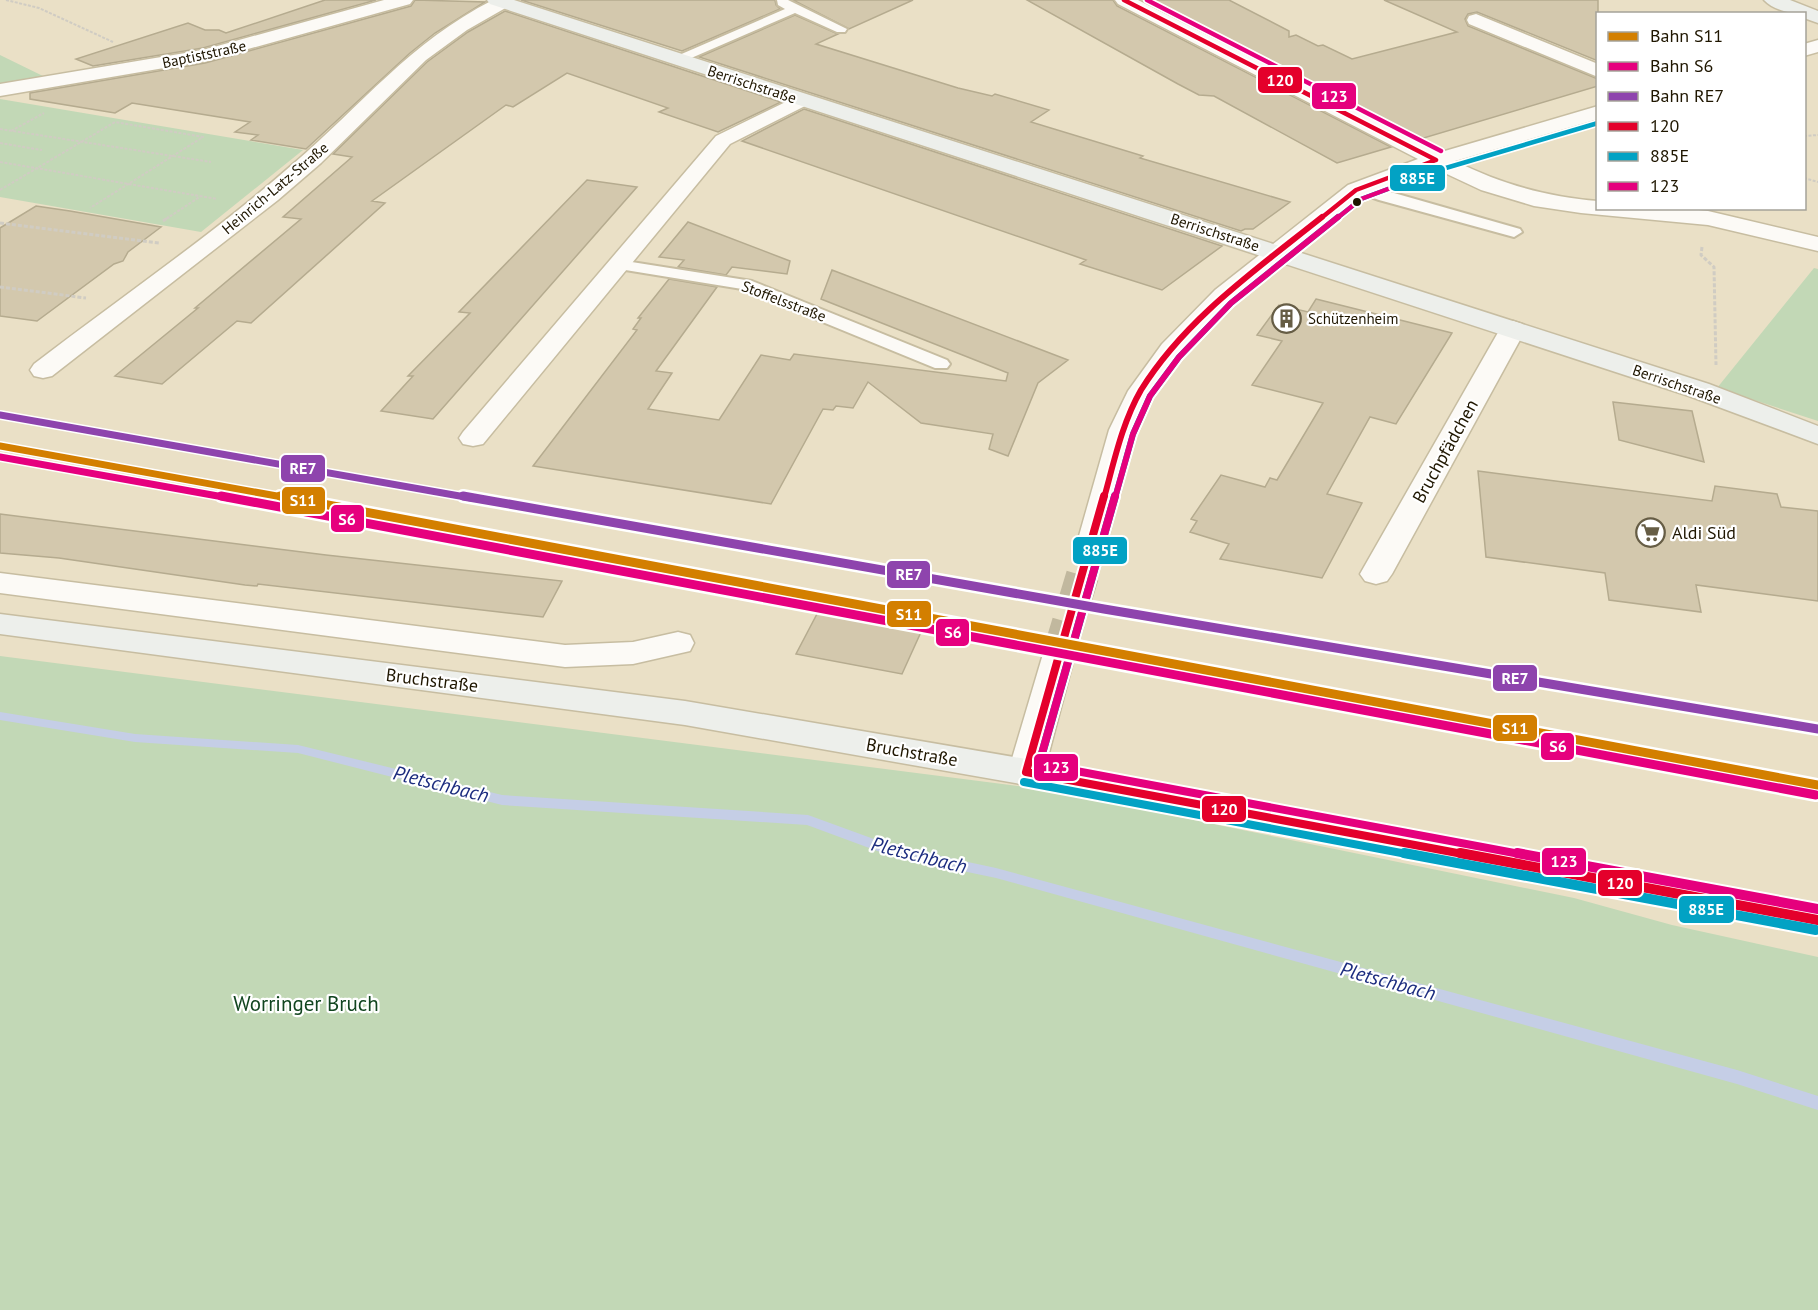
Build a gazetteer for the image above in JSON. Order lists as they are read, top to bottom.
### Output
{
  "streets": {
    "street": [
      "Baptiststraße",
      "Berrischstraße",
      "Heinrich-Latz-Straße",
      "Bruchpfädchen",
      "Bruchstraße"
    ],
    "lane": ["Stoffelsstraße"]
  },
  "crossings": [
    ["Berrischstraße", "Heinrich-Latz-Straße"],
    ["Berrischstraße", "Bruchpfädchen"]
  ],
  "water": ["Pletschbach"],
  "parks": ["Worringer Bruch"],
  "places": {
    "building": ["Schützenheim"],
    "supermarket": ["Aldi Süd"]
  },
  "lines": [
    "transit line 120",
    "transit line 123",
    "transit line 885E",
    "rail line RE7",
    "rail line S11",
    "rail line S6"
  ],
  "legend": [
    "Bahn S11",
    "Bahn S6",
    "Bahn RE7",
    "120",
    "885E",
    "123"
  ]
}
